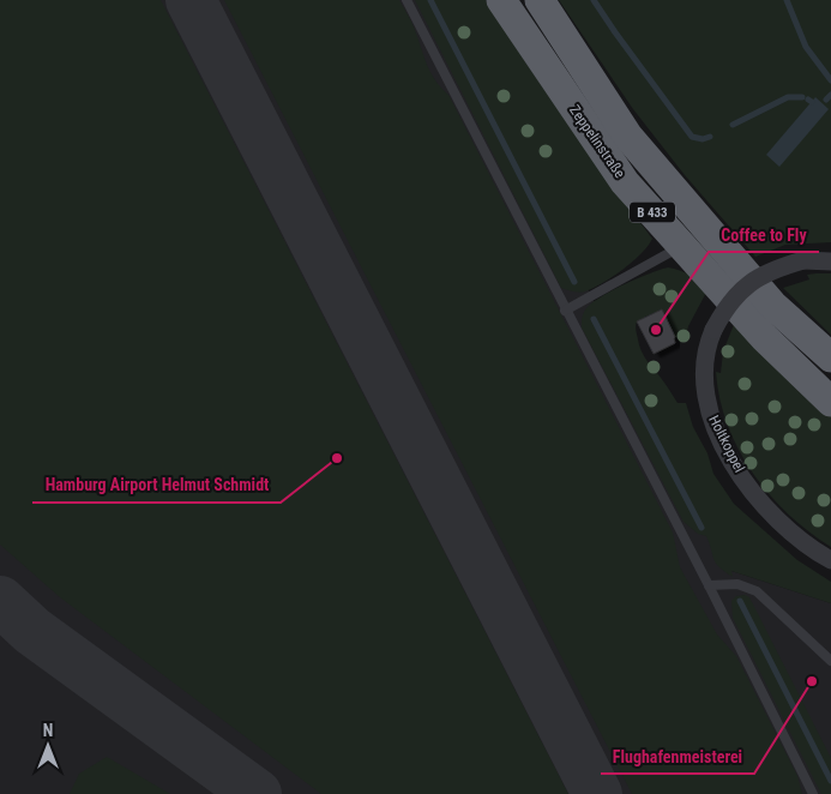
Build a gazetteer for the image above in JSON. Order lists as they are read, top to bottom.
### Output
{
  "streets": {
    "highway": ["Zeppelinstraße", "B 433"],
    "street": ["Holtkoppel"]
  },
  "places": ["Coffee to Fly", "Hamburg Airport Helmut Schmidt", "Flughafenmeisterei"],
  "north": "top"
}
